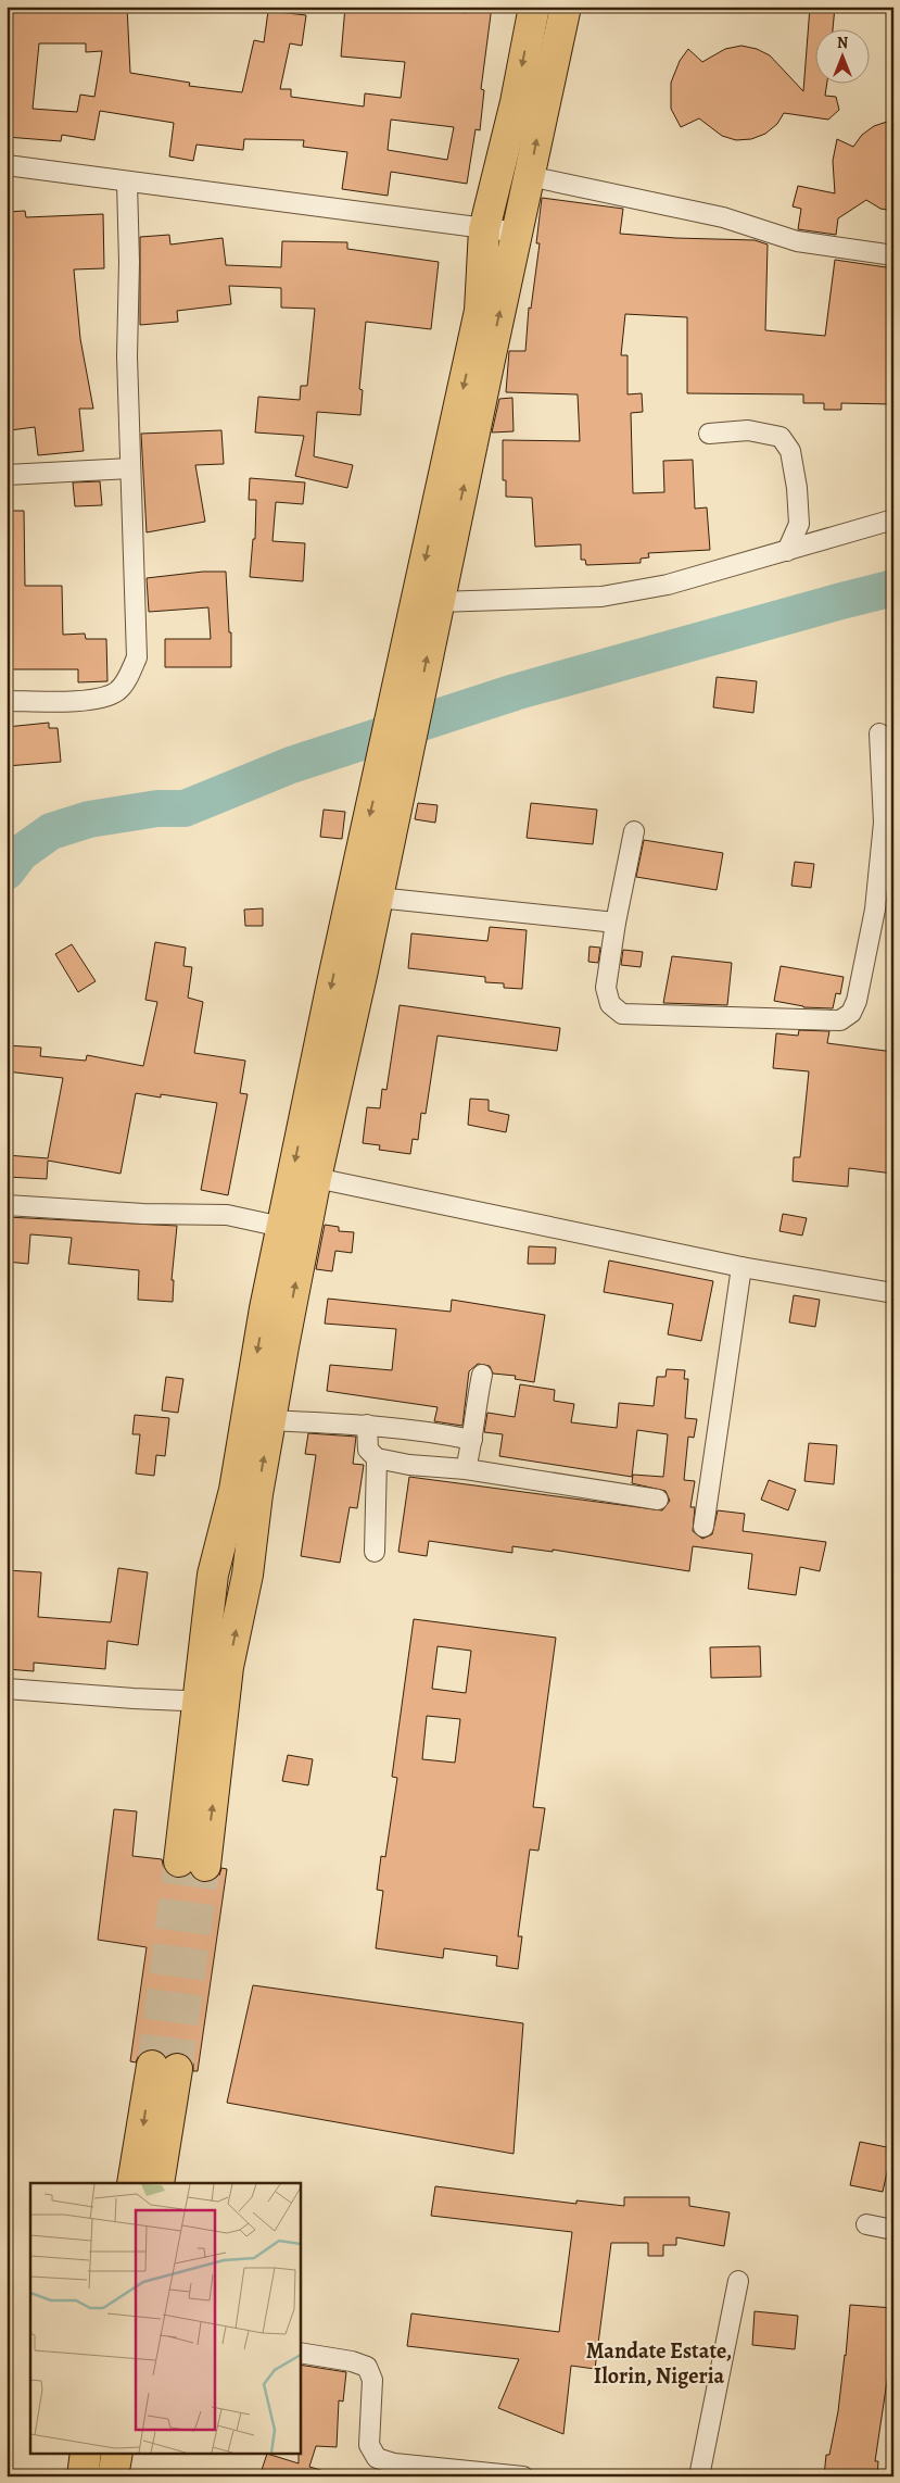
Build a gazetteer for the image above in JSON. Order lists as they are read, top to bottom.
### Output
{
  "districts": ["Mandate Estate, Ilorin, Nigeria"],
  "north": "top"
}
